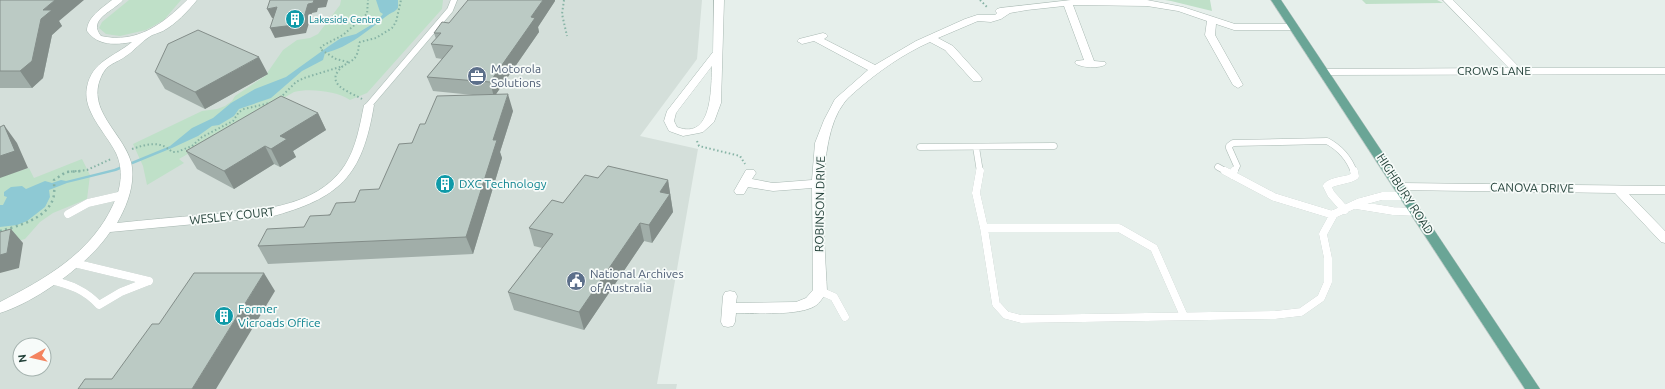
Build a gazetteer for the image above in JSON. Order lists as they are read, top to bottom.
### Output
{
  "streets": {
    "main road": ["HIGHBURY ROAD"],
    "street": [
      "CROWS LANE",
      "CANOVA DRIVE",
      "ROBINSON DRIVE",
      "WESLEY COURT"
    ]
  },
  "crossings": [
    ["CROWS LANE", "HIGHBURY ROAD"],
    ["CANOVA DRIVE", "HIGHBURY ROAD"],
    ["HIGHBURY ROAD", "ROBINSON DRIVE"]
  ],
  "places": {
    "building": ["Lakeside Centre", "DXC Technology", "Former Vicroads Office"],
    "office": ["Motorola Solutions"],
    "public building": ["National Archives of Australia"]
  },
  "north": "left"
}
